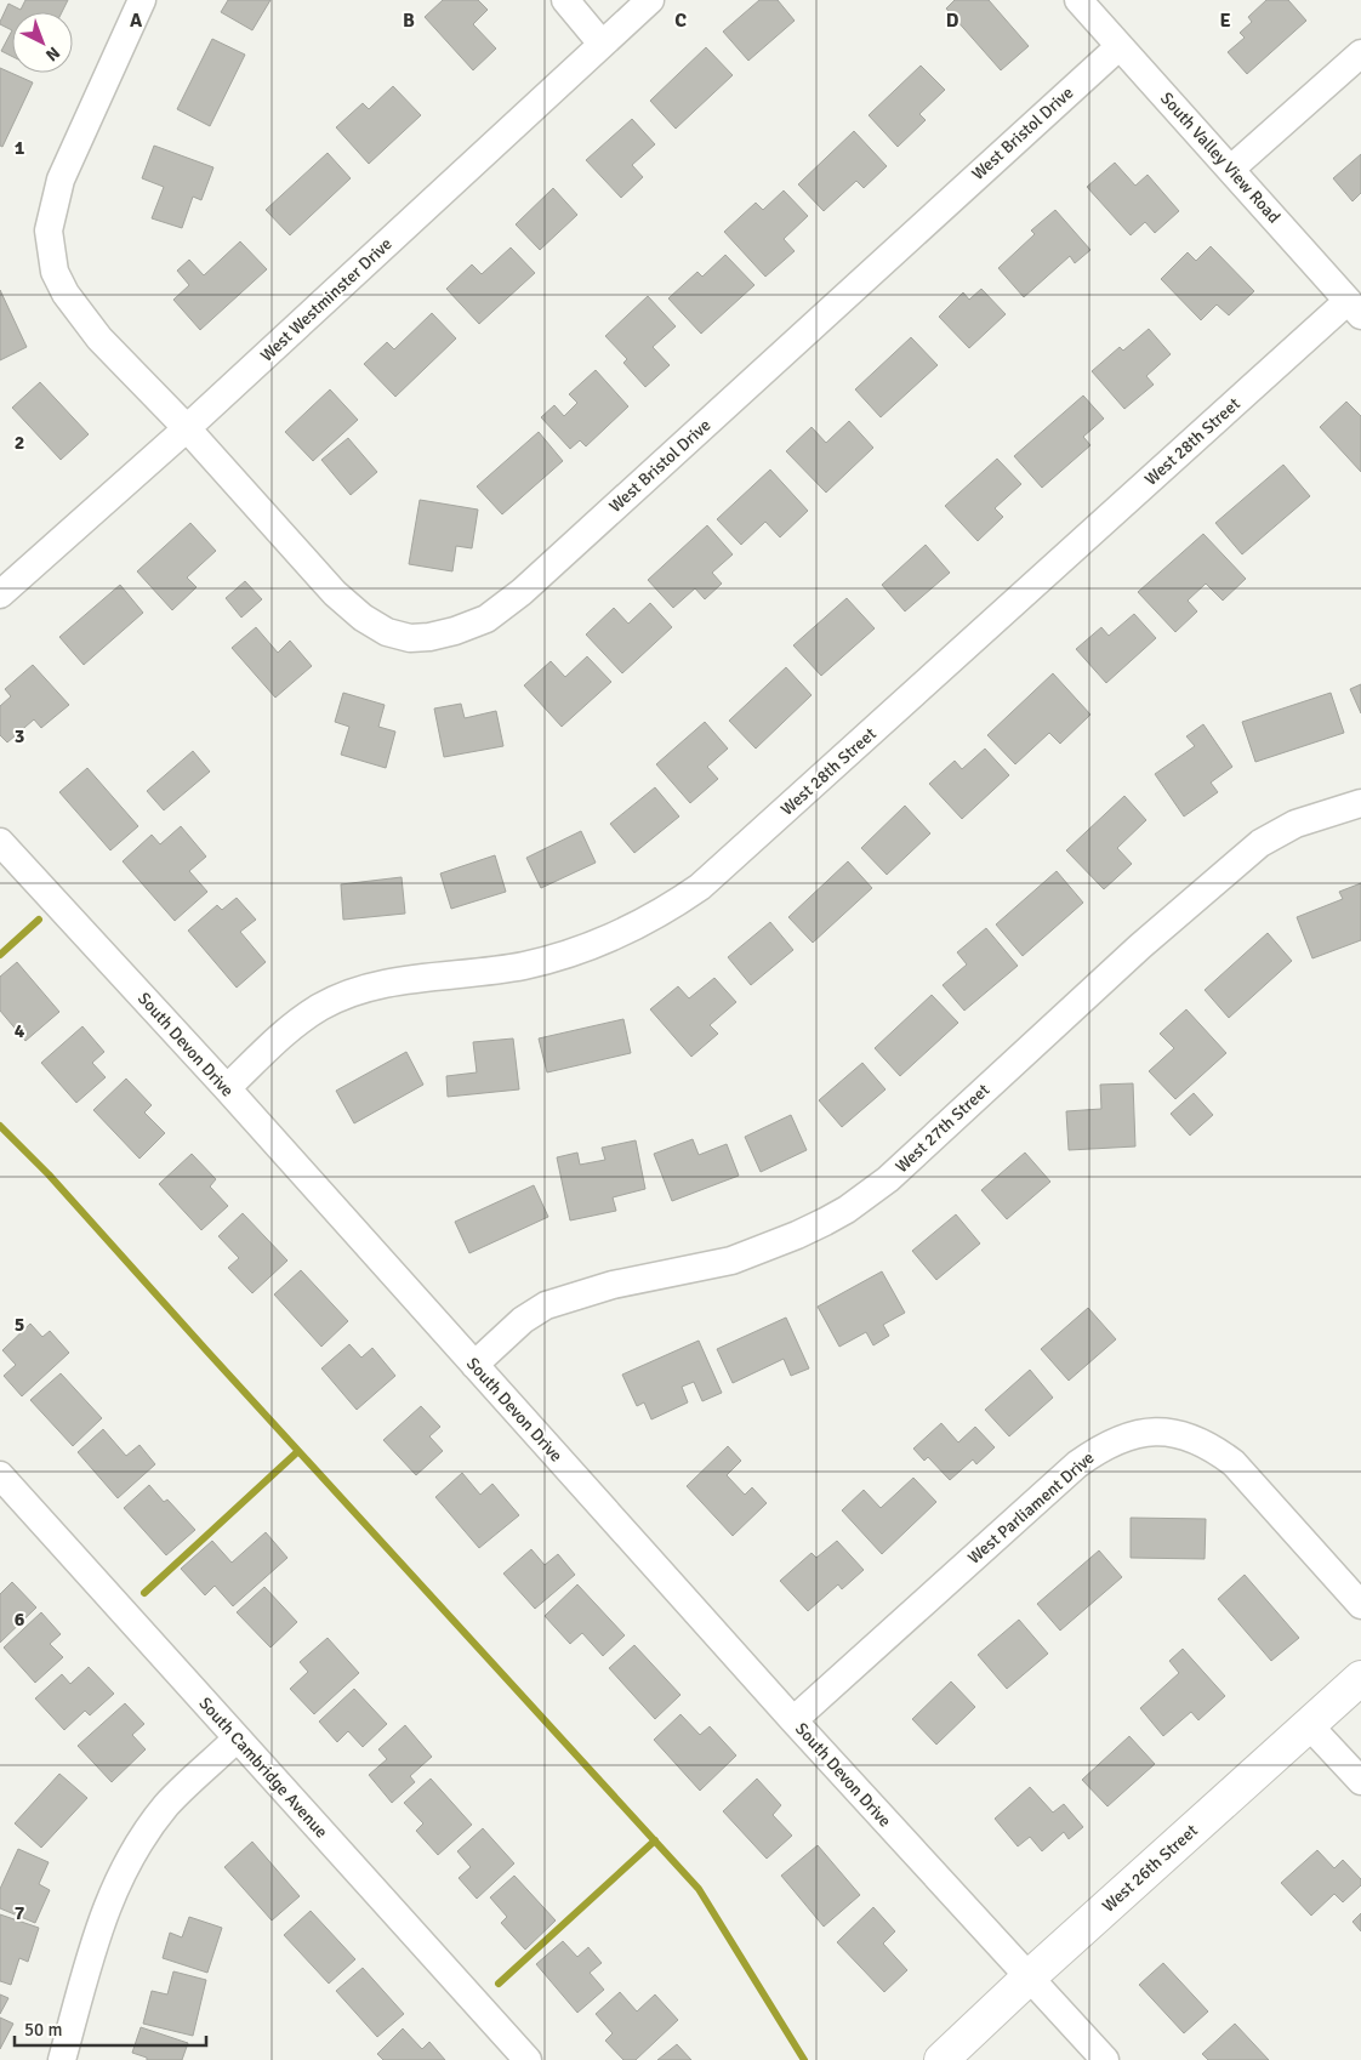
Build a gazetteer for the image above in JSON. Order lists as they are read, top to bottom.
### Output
{
  "streets": {
    "main road": ["West 26th Street"],
    "street": [
      "West Bristol Drive",
      "South Valley View Road",
      "West Westminster Drive",
      "West 28th Street",
      "South Devon Drive",
      "West 27th Street",
      "West Parliament Drive",
      "South Cambridge Avenue"
    ]
  },
  "crossings": [
    ["West Bristol Drive", "South Valley View Road"],
    ["West Bristol Drive", "West Westminster Drive"],
    ["South Valley View Road", "West 28th Street"],
    ["West 28th Street", "South Devon Drive"],
    ["South Devon Drive", "West 27th Street"],
    ["South Devon Drive", "West Parliament Drive"],
    ["South Devon Drive", "West 26th Street"]
  ],
  "scale_bar": "50 m",
  "north": "bottom right",
  "grid": {
    "columns": [
      "A",
      "B",
      "C",
      "D",
      "E"
    ],
    "rows": [
      "1",
      "2",
      "3",
      "4",
      "5",
      "6",
      "7"
    ]
  }
}
